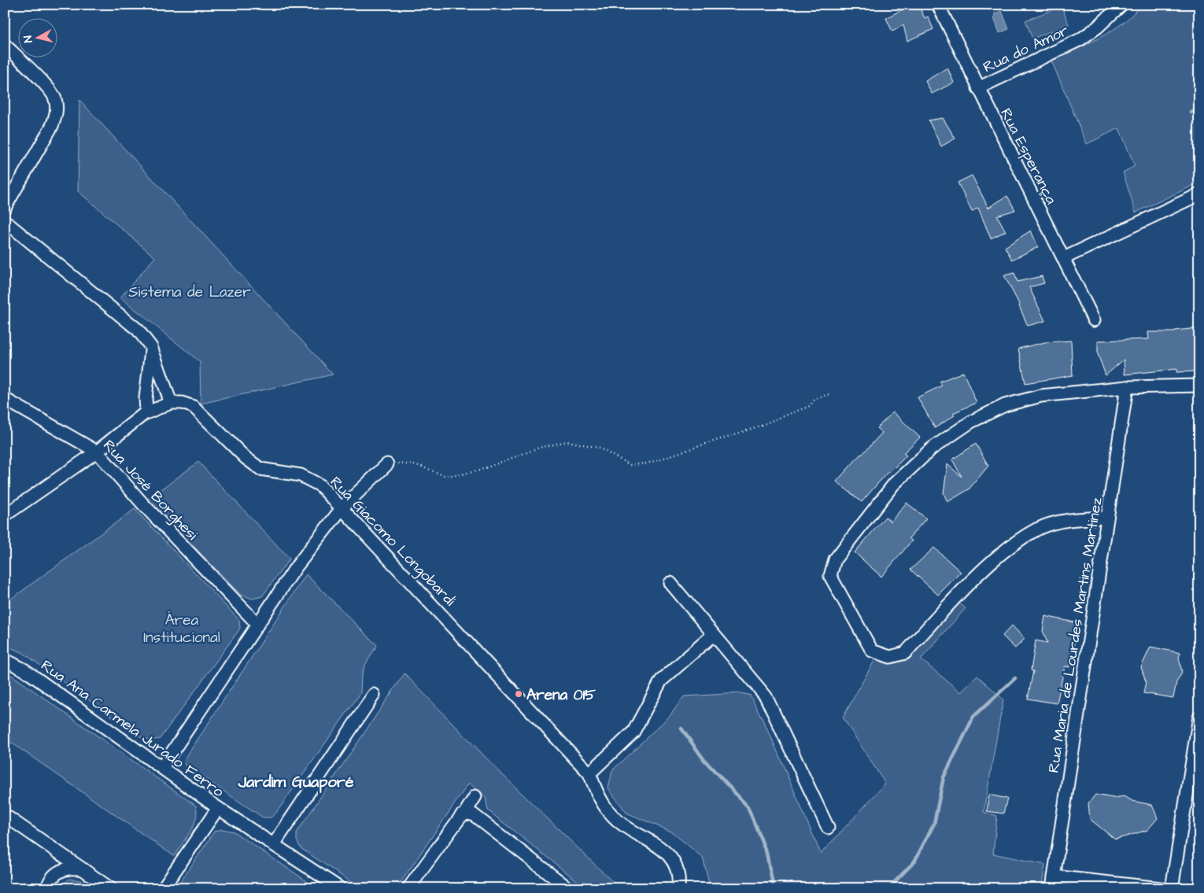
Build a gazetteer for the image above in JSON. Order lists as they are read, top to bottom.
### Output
{
  "streets": {
    "street": [
      "Rua do Amor",
      "Rua Esperança",
      "Rua José Borghesi",
      "Rua Giacomo Longobardi",
      "Rua Maria de Lourdes Martins Martinez",
      "Rua Ana Carmela Jurado Ferro"
    ]
  },
  "crossings": [
    ["Rua do Amor", "Rua Esperança"],
    ["Rua José Borghesi", "Rua Giacomo Longobardi"]
  ],
  "districts": ["Jardim Guaporé"],
  "parks": ["Sistema de Lazer", "Área Institucional"],
  "places": ["Arena 015"],
  "north": "left"
}
